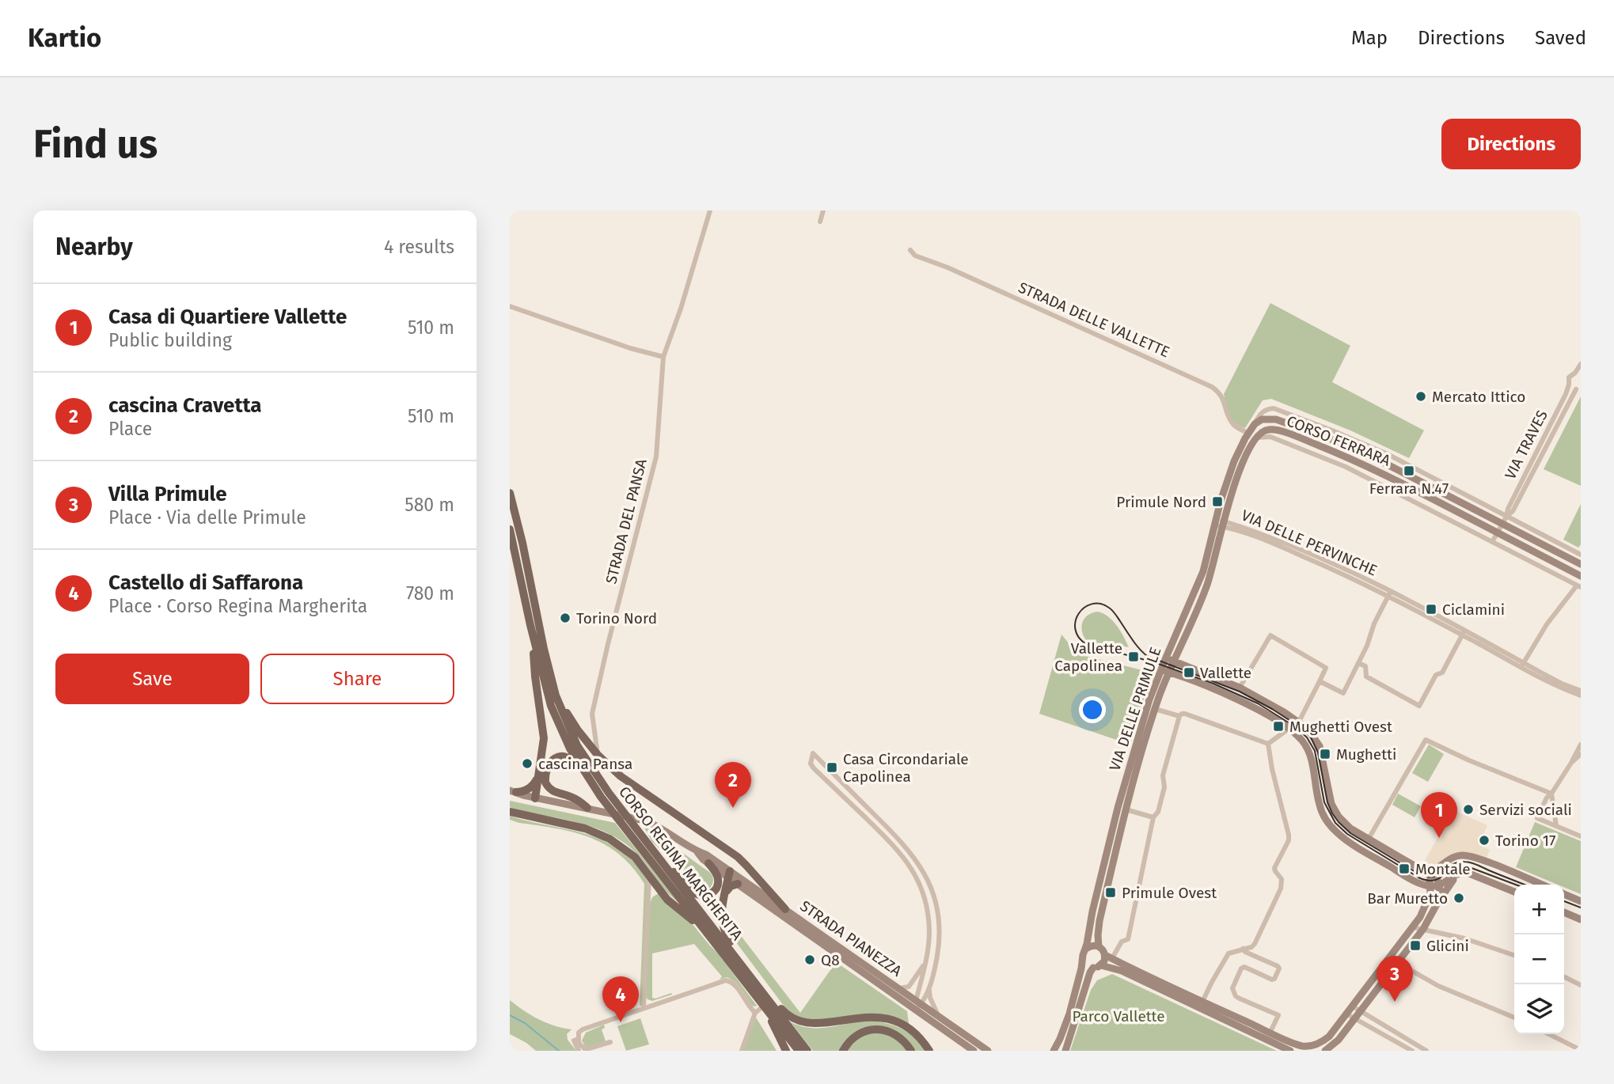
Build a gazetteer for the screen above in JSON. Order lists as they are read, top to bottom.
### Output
{
  "streets": {
    "main road": [
      "CORSO FERRARA",
      "VIA DELLE PRIMULE",
      "CORSO REGINA MARGHERITA",
      "STRADA PIANEZZA"
    ],
    "street": [
      "STRADA DELLE VALLETTE",
      "VIA TRAVES",
      "STRADA DEL PANSA",
      "VIA DELLE PERVINCHE"
    ]
  },
  "crossings": [
    ["STRADA DELLE VALLETTE", "VIA DELLE PRIMULE"],
    ["CORSO FERRARA", "VIA TRAVES"],
    ["CORSO FERRARA", "VIA DELLE PRIMULE"],
    ["VIA DELLE PERVINCHE", "VIA DELLE PRIMULE"]
  ],
  "parks": ["Parco Vallette"],
  "places": {
    "other": [
      "Mercato Ittico",
      "Torino Nord",
      "cascina Pansa",
      "Servizi sociali",
      "Torino 17",
      "Bar Muretto",
      "Q8"
    ],
    "transit": [
      "Ferrara N.47",
      "Primule Nord",
      "Ciclamini",
      "Vallette Capolinea",
      "Vallette",
      "Mughetti Ovest",
      "Mughetti",
      "Casa Circondariale Capolinea",
      "Montale",
      "Primule Ovest",
      "Glicini"
    ]
  },
  "page": {
    "header": "Kartio",
    "nav": ["Map", "Directions", "Saved"],
    "buttons": [
      "Directions",
      ["Save", "Share"]
    ],
    "title": "Find us",
    "heading": ["Nearby", "4 results"],
    "list": [
      {
        "mark": "1",
        "name": "Casa di Quartiere Vallette",
        "note": "Public building",
        "value": "510 m"
      },
      {
        "mark": "2",
        "name": "cascina Cravetta",
        "note": "Place",
        "value": "510 m"
      },
      {
        "mark": "3",
        "name": "Villa Primule",
        "note": "Place · Via delle Primule",
        "value": "580 m"
      },
      {
        "mark": "4",
        "name": "Castello di Saffarona",
        "note": "Place · Corso Regina Margherita",
        "value": "780 m"
      }
    ],
    "pins": [
      "2",
      "1",
      "3",
      "4"
    ],
    "map_buttons": ["+", "−"]
  }
}
